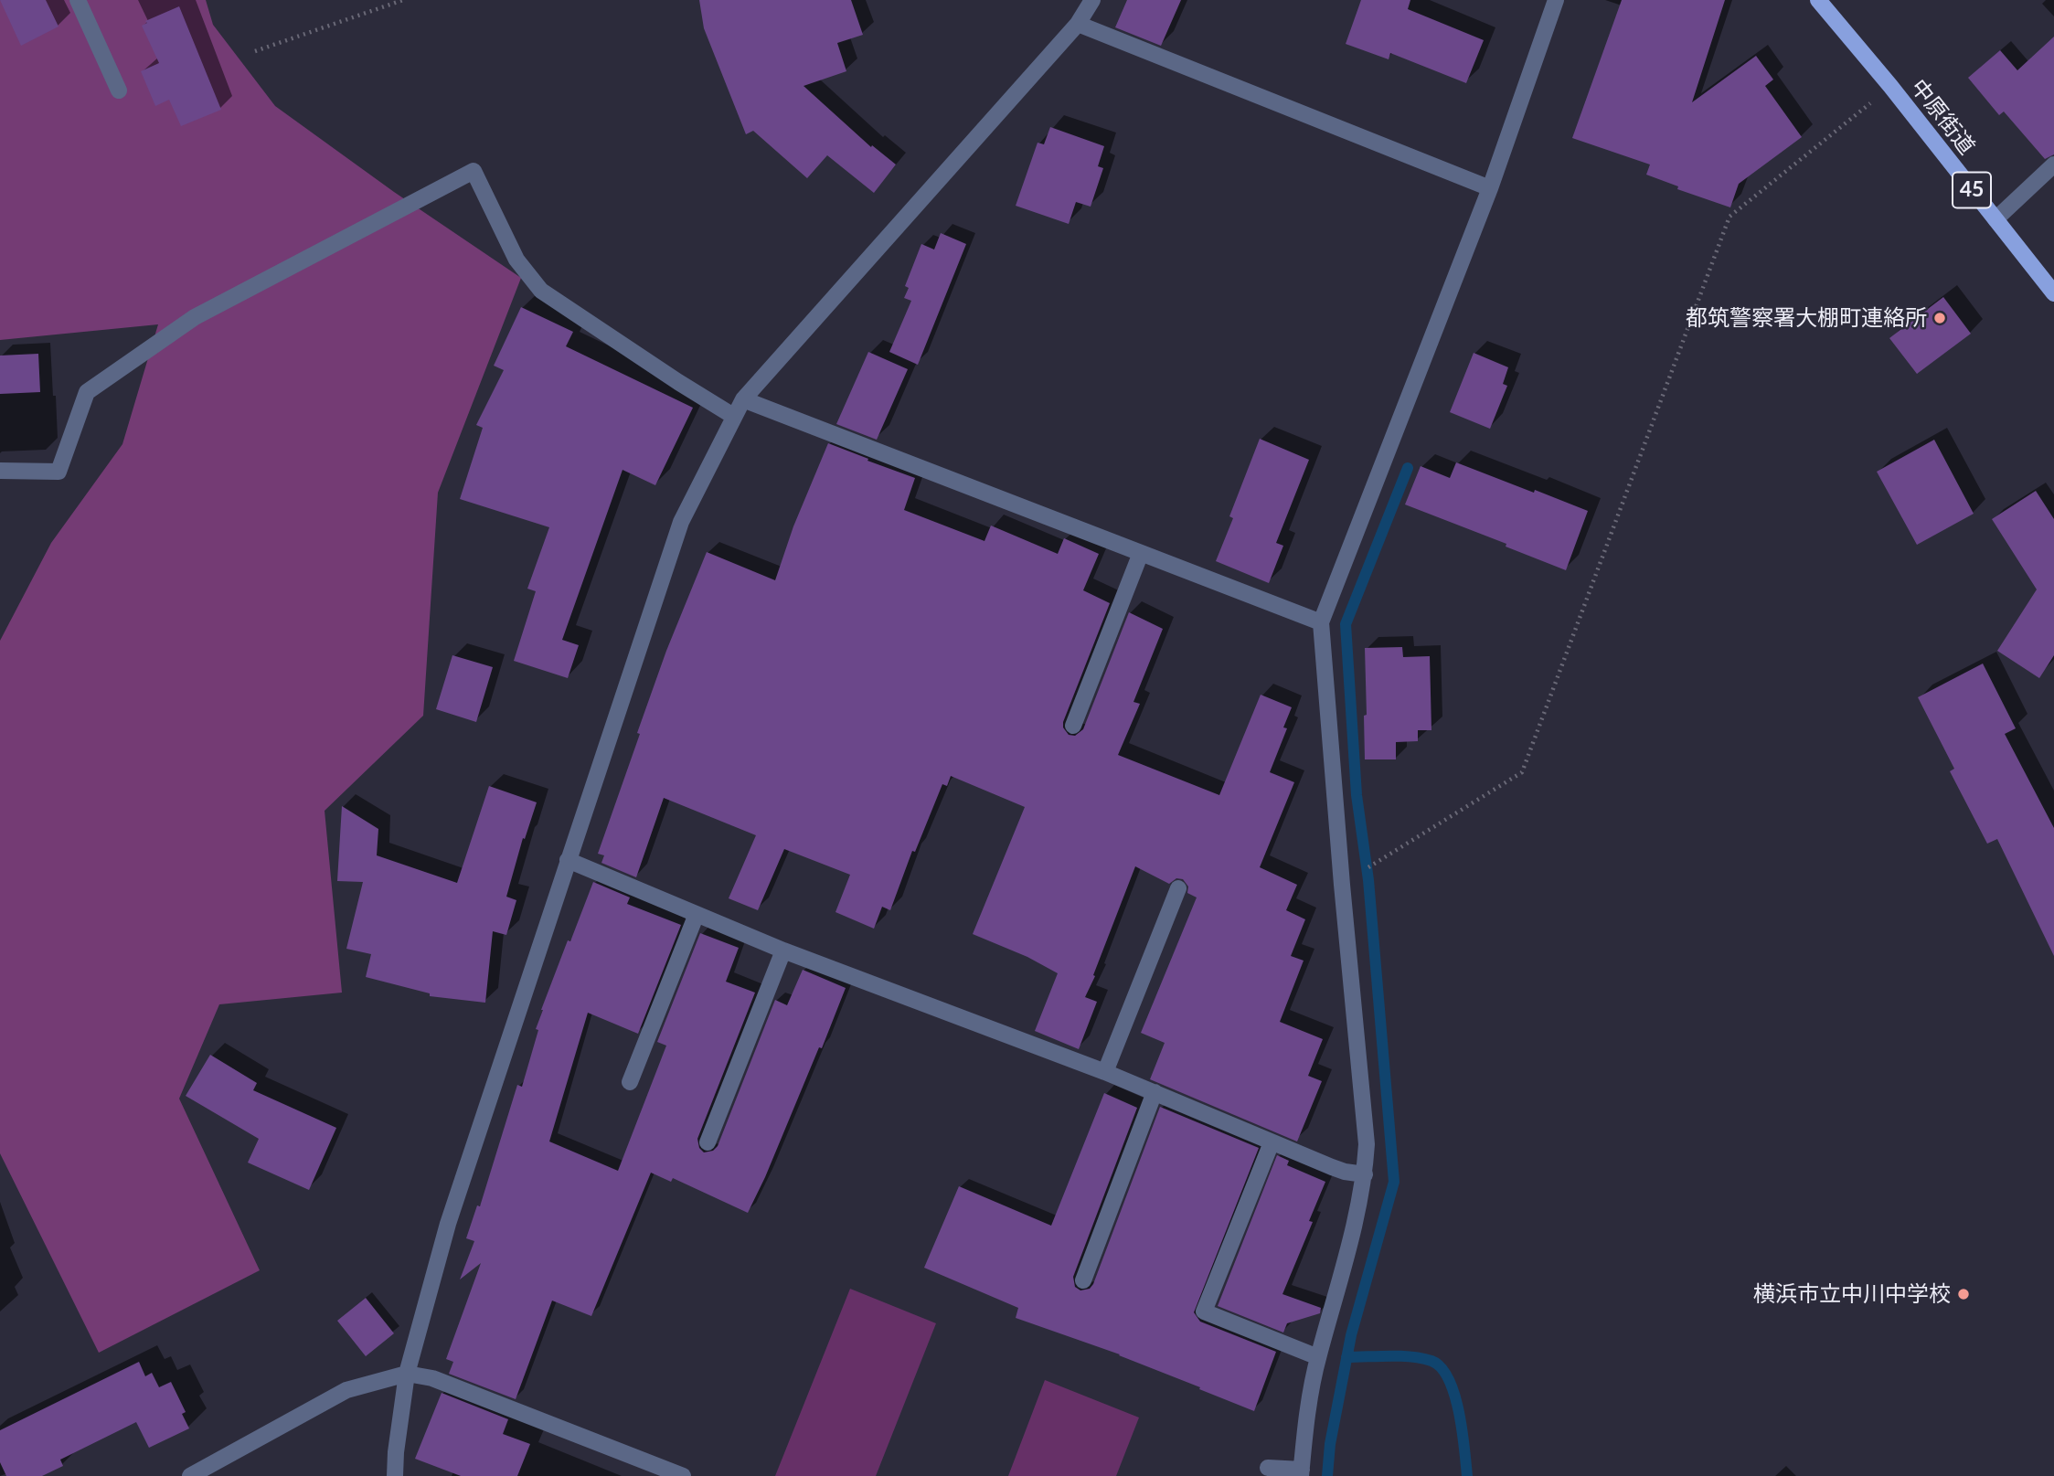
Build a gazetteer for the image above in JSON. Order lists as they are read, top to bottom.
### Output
{
  "streets": {
    "main road": ["中原街道", "45"]
  },
  "places": ["都筑警察署大棚町連絡所", "横浜市立中川中学校"]
}
